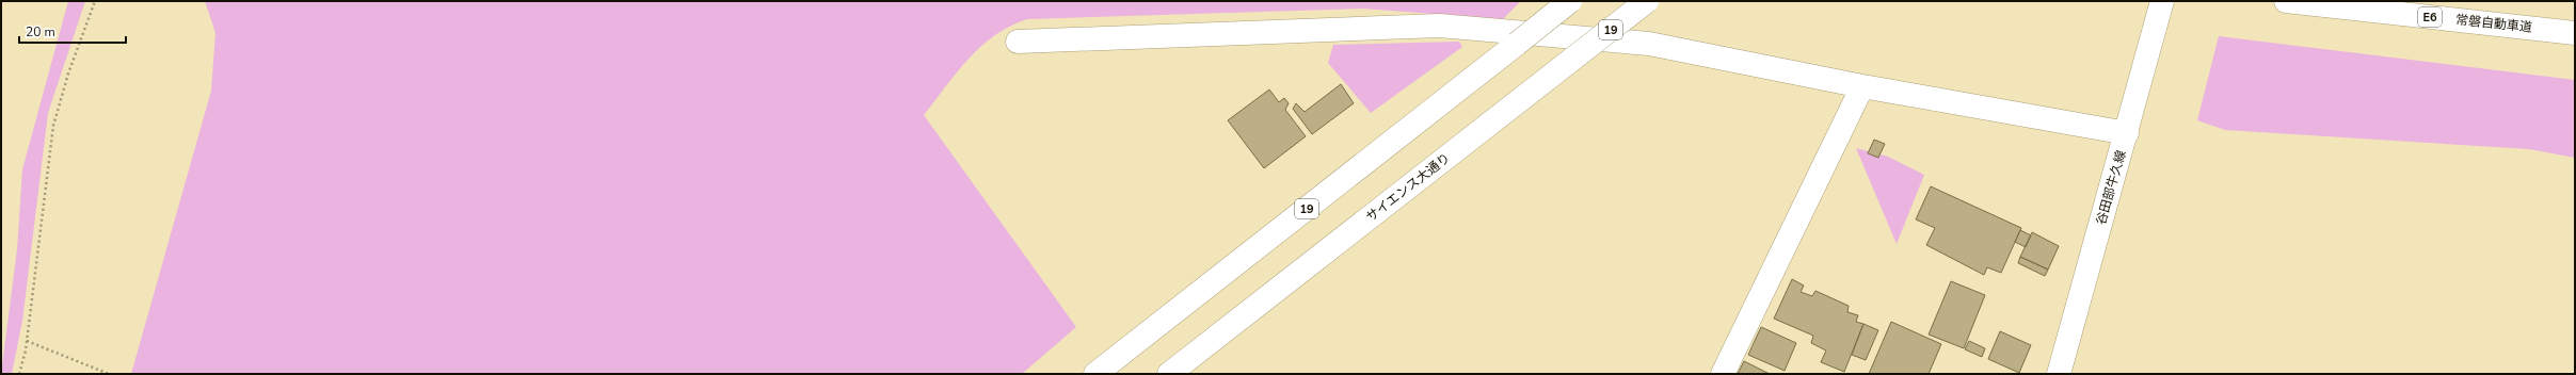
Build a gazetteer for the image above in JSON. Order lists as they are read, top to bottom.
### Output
{
  "streets": {
    "main road": [
      "E6",
      "常磐自動車道",
      "19",
      "サイエンス大通り",
      "谷田部牛久線"
    ]
  },
  "scale_bar": "20 m"
}
